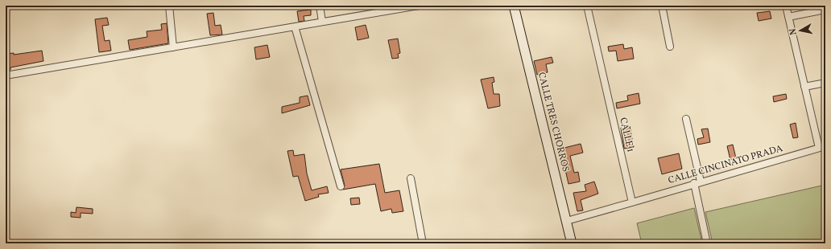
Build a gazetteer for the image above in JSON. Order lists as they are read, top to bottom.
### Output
{
  "streets": {
    "main road": ["CALLE TRES CHORROS"],
    "street": ["CALLE 1", "CALLE CINCINATO PRADA"]
  },
  "crossings": [
    ["CALLE 1", "CALLE CINCINATO PRADA"]
  ],
  "north": "left"
}
